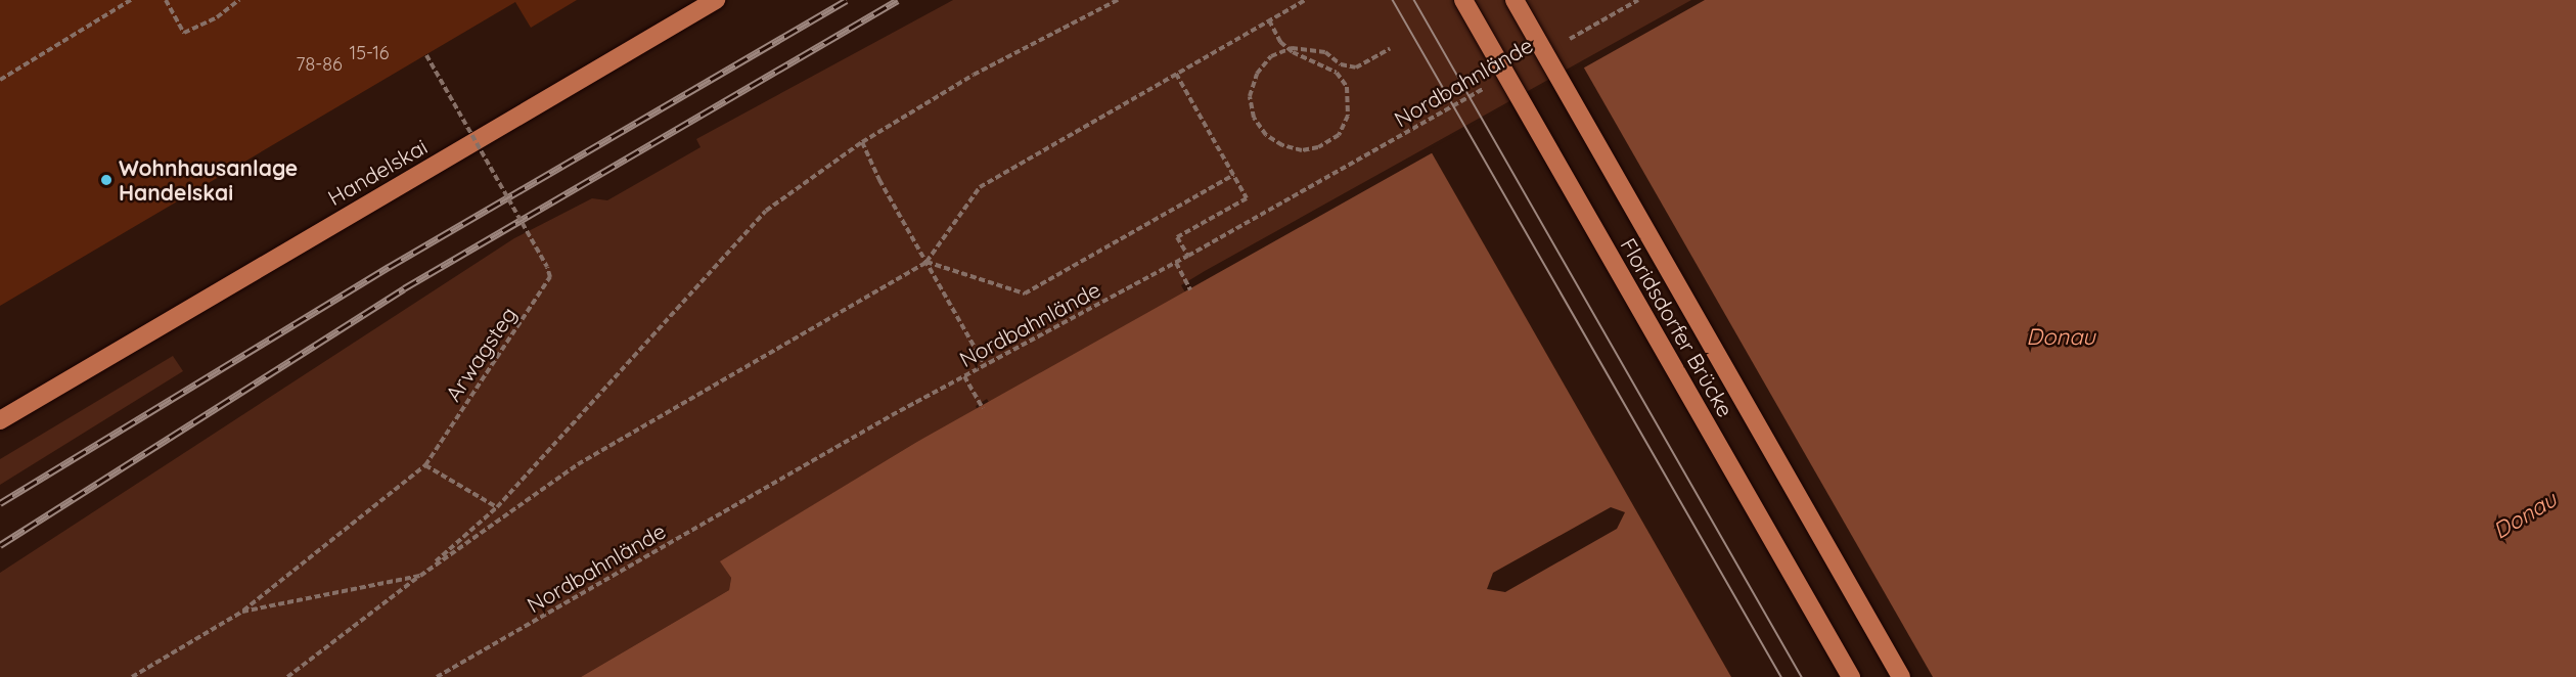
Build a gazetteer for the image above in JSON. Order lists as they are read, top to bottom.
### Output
{
  "streets": {
    "main road": ["Handelskai", "Floridsdorfer Brücke"],
    "path": ["Nordbahnlände", "Arwagsteg"]
  },
  "water": ["Donau"],
  "places": ["Wohnhausanlage Handelskai"],
  "house_numbers": ["15-16", "78-86"]
}
